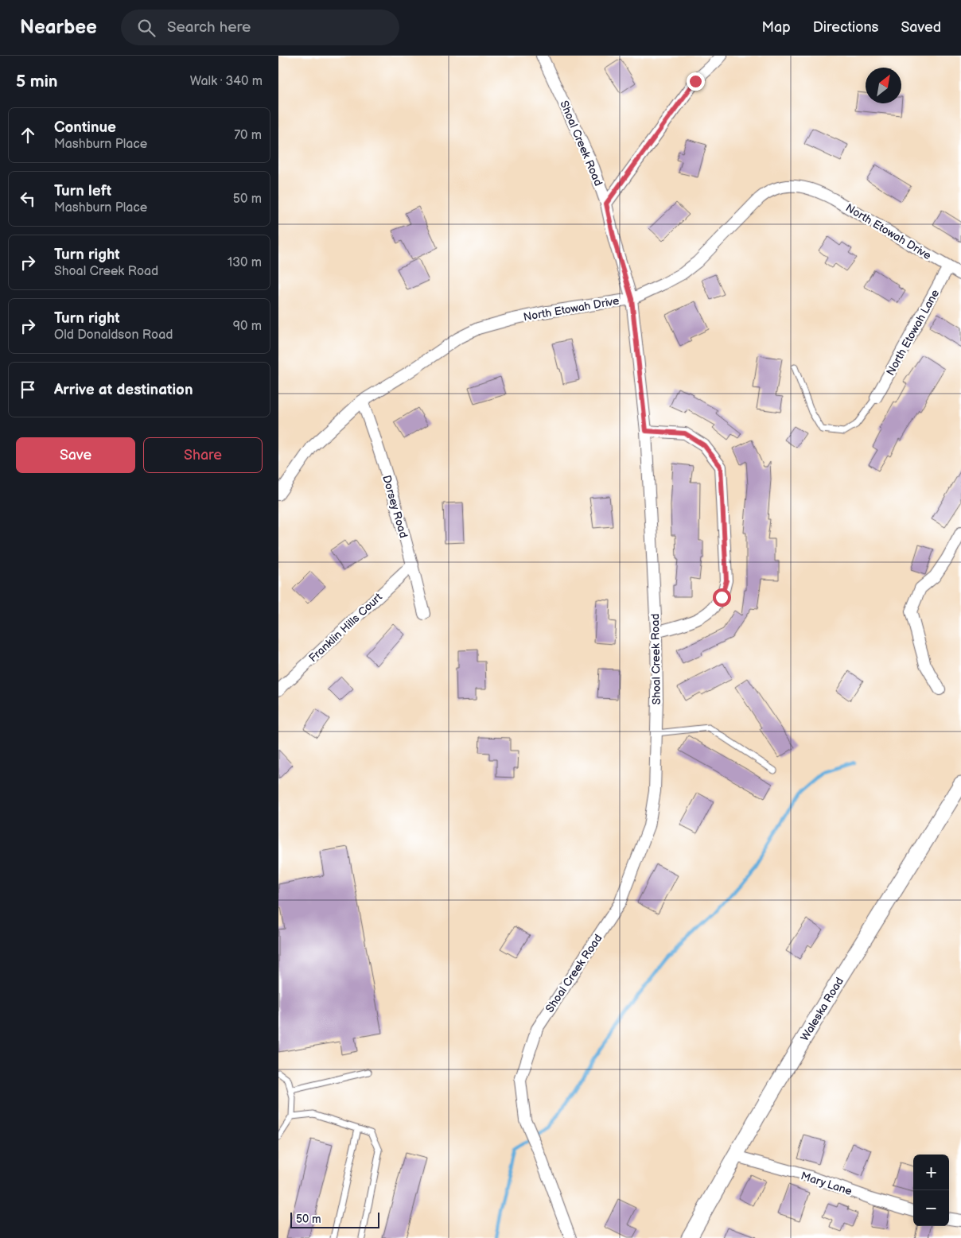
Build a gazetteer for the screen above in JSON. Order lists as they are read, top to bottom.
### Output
{
  "streets": {
    "main road": ["Waleska Road"],
    "street": [
      "Shoal Creek Road",
      "North Etowah Drive",
      "North Etowah Lane",
      "Dorsey Road",
      "Franklin Hills Court",
      "Mary Lane"
    ]
  },
  "crossings": [
    ["Shoal Creek Road", "North Etowah Drive"],
    ["North Etowah Drive", "North Etowah Lane"],
    ["North Etowah Drive", "Dorsey Road"],
    ["Dorsey Road", "Franklin Hills Court"],
    ["Waleska Road", "Mary Lane"]
  ],
  "scale_bar": "50 m",
  "north": "top right",
  "page": {
    "header": "Nearbee",
    "search": "Search here",
    "nav": ["Map", "Directions", "Saved"],
    "heading": ["5 min", "Walk · 340 m"],
    "list": [
      ["Continue", "Mashburn Place", "70 m"],
      ["Turn left", "Mashburn Place", "50 m"],
      ["Turn right", "Shoal Creek Road", "130 m"],
      ["Turn right", "Old Donaldson Road", "90 m"],
      "Arrive at destination"
    ],
    "buttons": ["Save", "Share"],
    "map_buttons": ["+", "−"],
    "scale": "50 m"
  }
}
